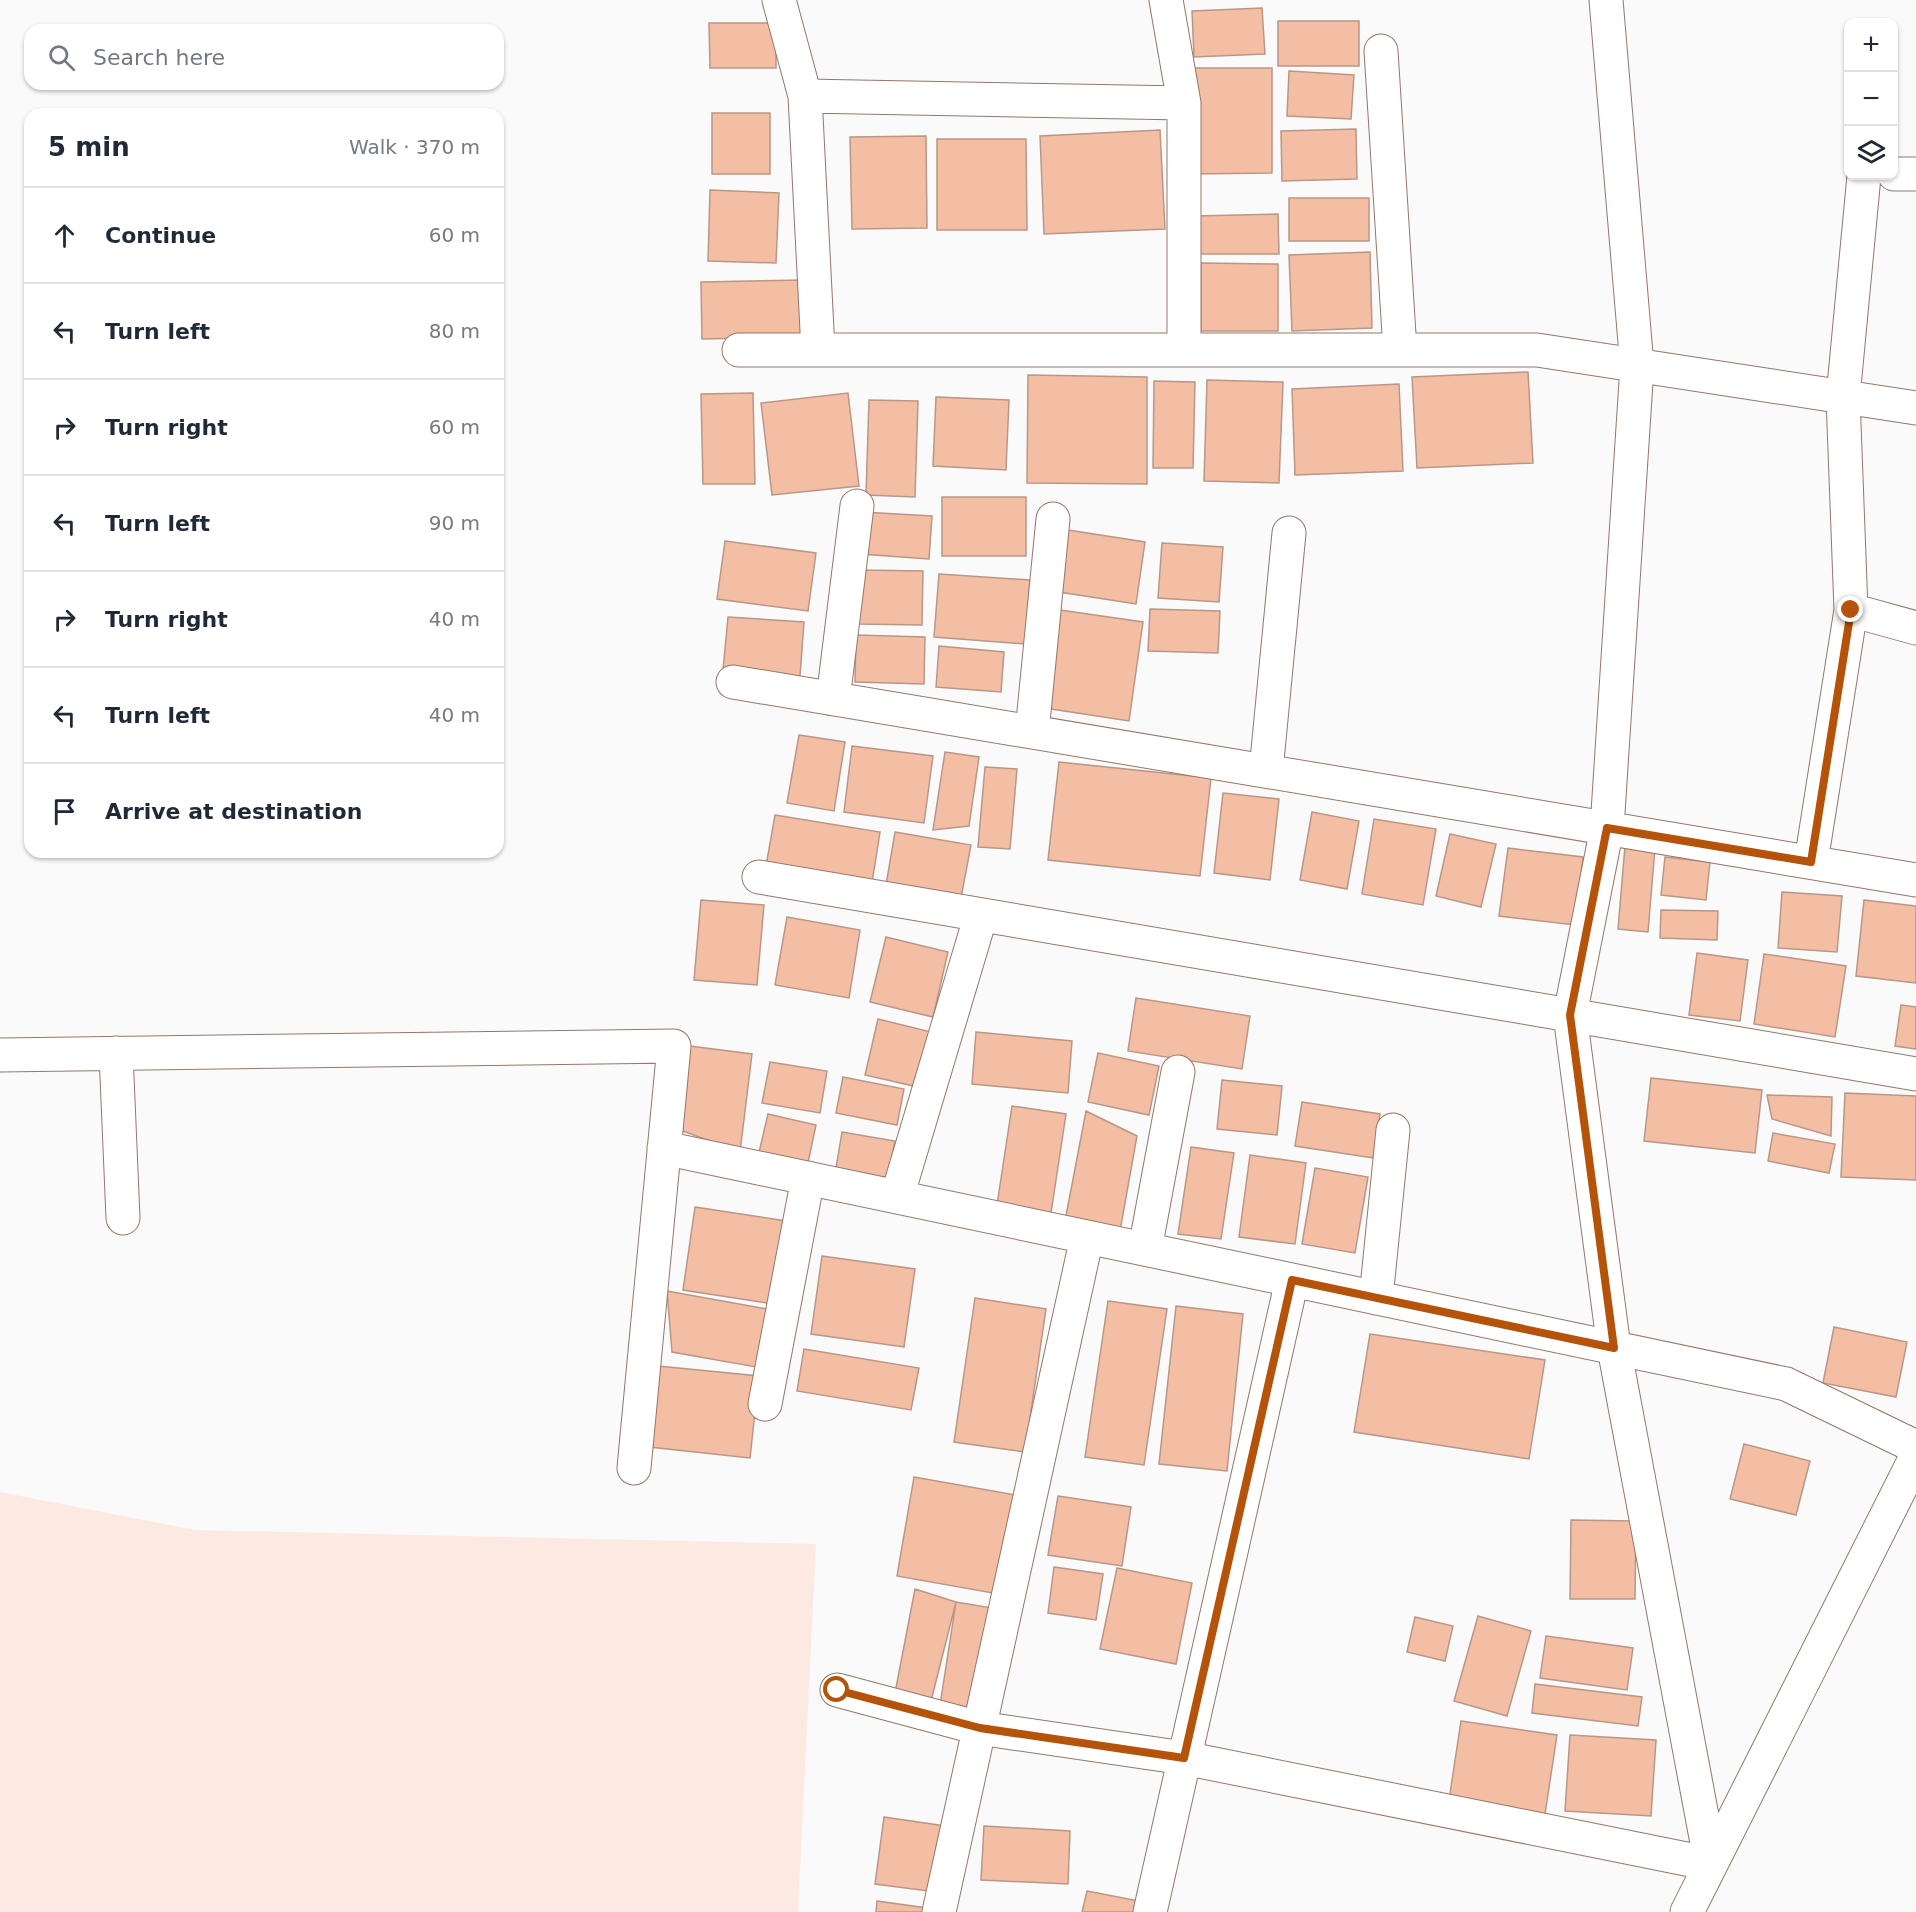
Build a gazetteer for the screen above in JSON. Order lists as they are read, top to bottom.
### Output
{
  "page": {
    "map_buttons": ["+", "−"],
    "search": "Search here",
    "heading": ["5 min", "Walk · 370 m"],
    "list": [
      ["Continue", "60 m"],
      ["Turn left", "80 m"],
      ["Turn right", "60 m"],
      ["Turn left", "90 m"],
      ["Turn right", "40 m"],
      ["Turn left", "40 m"],
      "Arrive at destination"
    ]
  }
}
